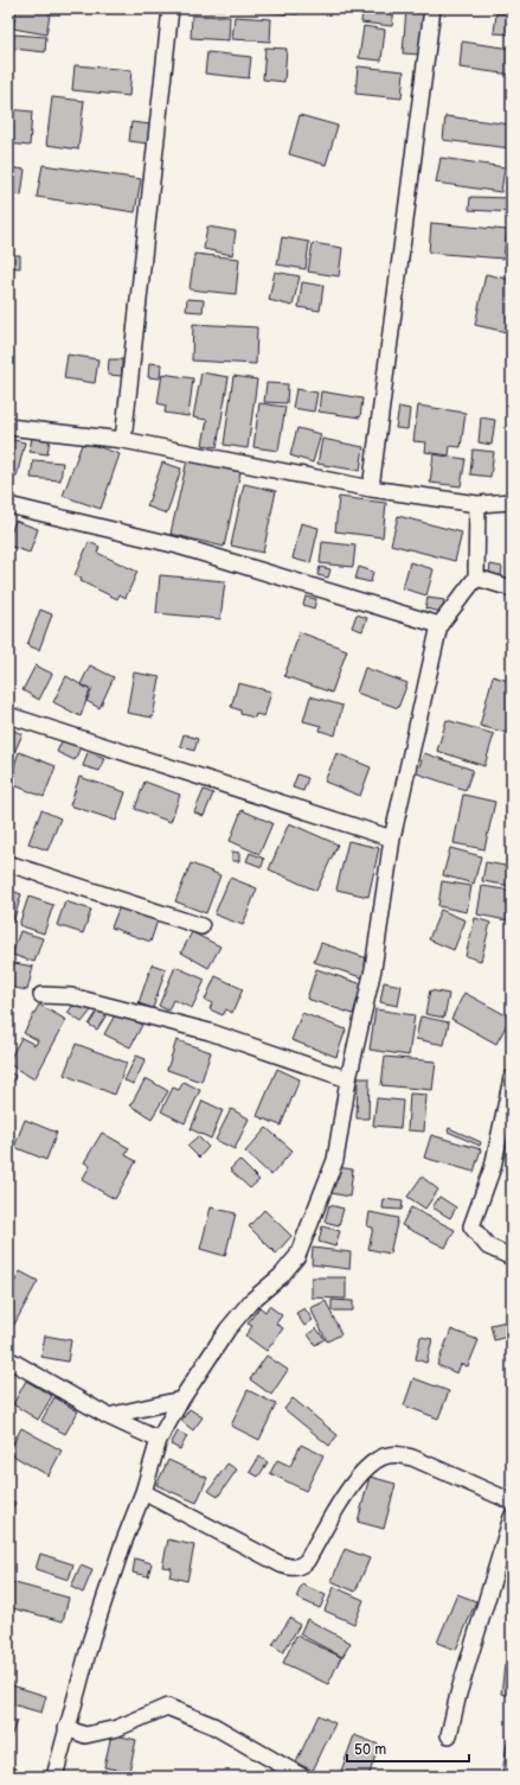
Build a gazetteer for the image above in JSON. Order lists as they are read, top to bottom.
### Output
{
  "scale_bar": "50 m"
}
